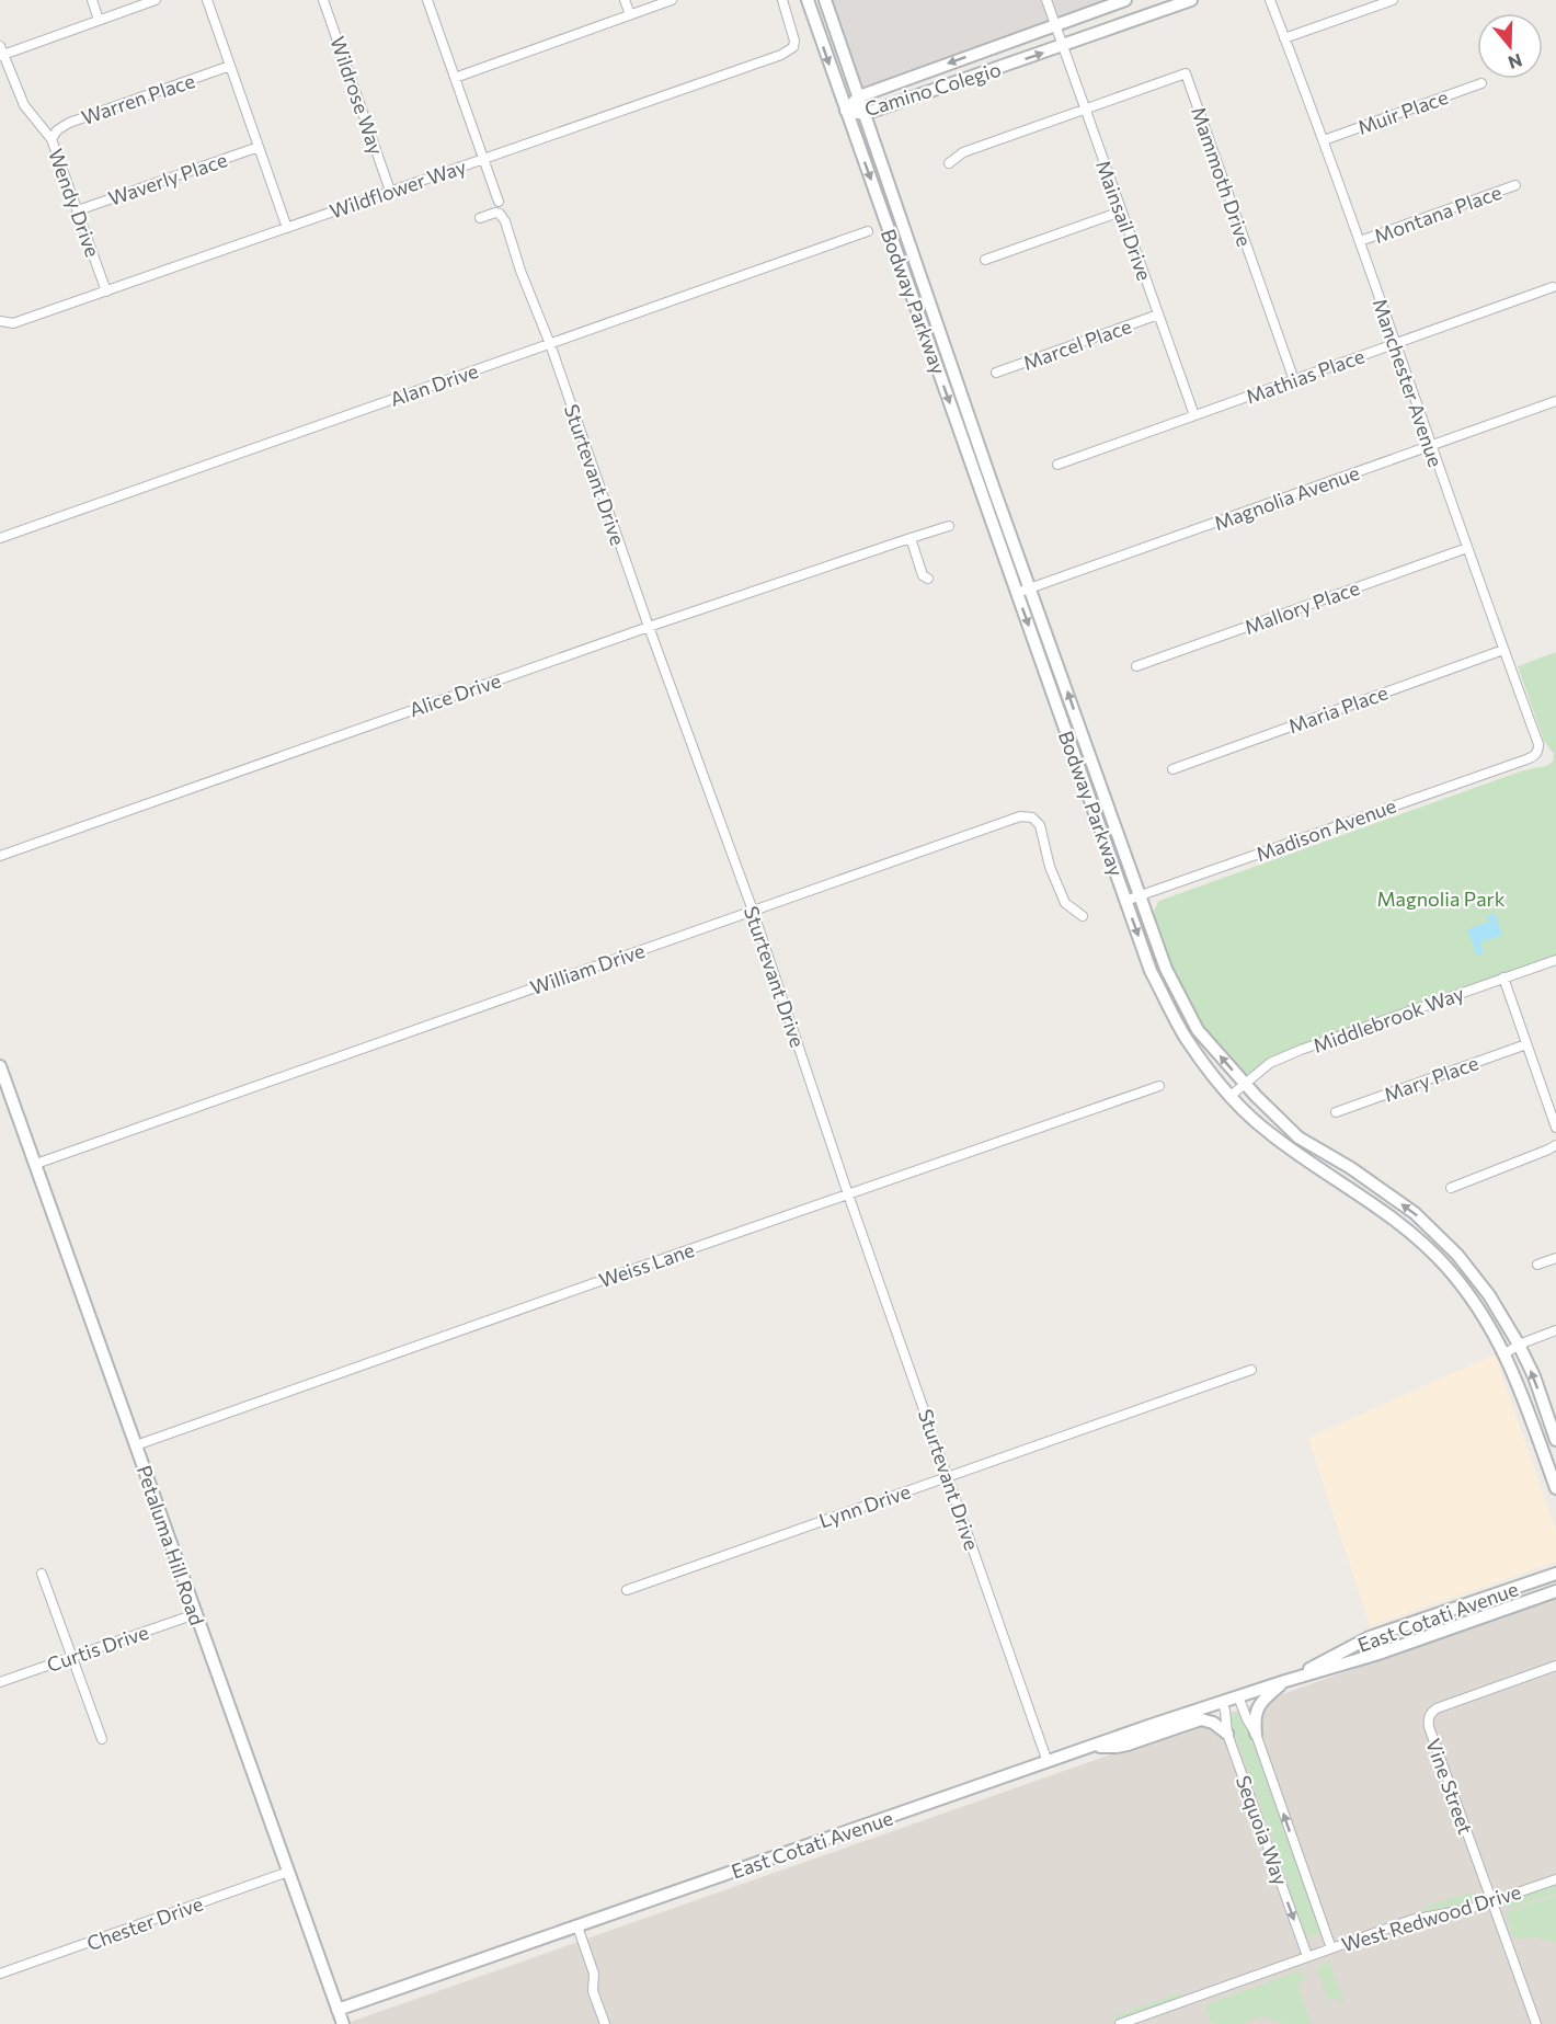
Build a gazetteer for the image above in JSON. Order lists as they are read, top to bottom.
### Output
{
  "streets": {
    "street": [
      "Camino Colegio",
      "Wildrose Way",
      "Warren Place",
      "Muir Place",
      "Mammoth Drive",
      "Waverly Place",
      "Wildflower Way",
      "Wendy Drive",
      "Montana Place",
      "Mainsail Drive",
      "Bodway Parkway",
      "Marcel Place",
      "Mathias Place",
      "Manchester Avenue",
      "Alan Drive",
      "Sturtevant Drive",
      "Magnolia Avenue",
      "Mallory Place",
      "Alice Drive",
      "Maria Place",
      "Madison Avenue",
      "William Drive",
      "Middlebrook Way",
      "Mary Place",
      "Weiss Lane",
      "Lynn Drive",
      "Petaluma Hill Road",
      "East Cotati Avenue",
      "Curtis Drive",
      "Vine Street",
      "Sequoia Way",
      "West Redwood Drive",
      "Chester Drive"
    ]
  },
  "crossings": [
    ["Camino Colegio", "Mainsail Drive"],
    ["Camino Colegio", "Bodway Parkway"],
    ["Wildrose Way", "Wildflower Way"],
    ["Warren Place", "Wendy Drive"],
    ["Muir Place", "Manchester Avenue"],
    ["Mammoth Drive", "Mainsail Drive"],
    ["Mammoth Drive", "Mathias Place"],
    ["Waverly Place", "Wendy Drive"],
    ["Wildflower Way", "Wendy Drive"],
    ["Montana Place", "Manchester Avenue"],
    ["Mainsail Drive", "Marcel Place"],
    ["Mainsail Drive", "Mathias Place"],
    ["Bodway Parkway", "Magnolia Avenue"],
    ["Bodway Parkway", "Madison Avenue"],
    ["Bodway Parkway", "Middlebrook Way"],
    ["Mathias Place", "Manchester Avenue"],
    ["Manchester Avenue", "Magnolia Avenue"],
    ["Manchester Avenue", "Mallory Place"],
    ["Manchester Avenue", "Maria Place"],
    ["Manchester Avenue", "Madison Avenue"],
    ["Alan Drive", "Sturtevant Drive"],
    ["Sturtevant Drive", "Alice Drive"],
    ["Sturtevant Drive", "William Drive"],
    ["Sturtevant Drive", "Weiss Lane"],
    ["Sturtevant Drive", "Lynn Drive"],
    ["Sturtevant Drive", "East Cotati Avenue"],
    ["William Drive", "Petaluma Hill Road"],
    ["Weiss Lane", "Petaluma Hill Road"],
    ["Petaluma Hill Road", "East Cotati Avenue"],
    ["Petaluma Hill Road", "Curtis Drive"],
    ["Petaluma Hill Road", "Chester Drive"],
    ["East Cotati Avenue", "Sequoia Way"],
    ["Vine Street", "West Redwood Drive"],
    ["Sequoia Way", "West Redwood Drive"]
  ],
  "parks": ["Magnolia Park"],
  "north": "bottom"
}
